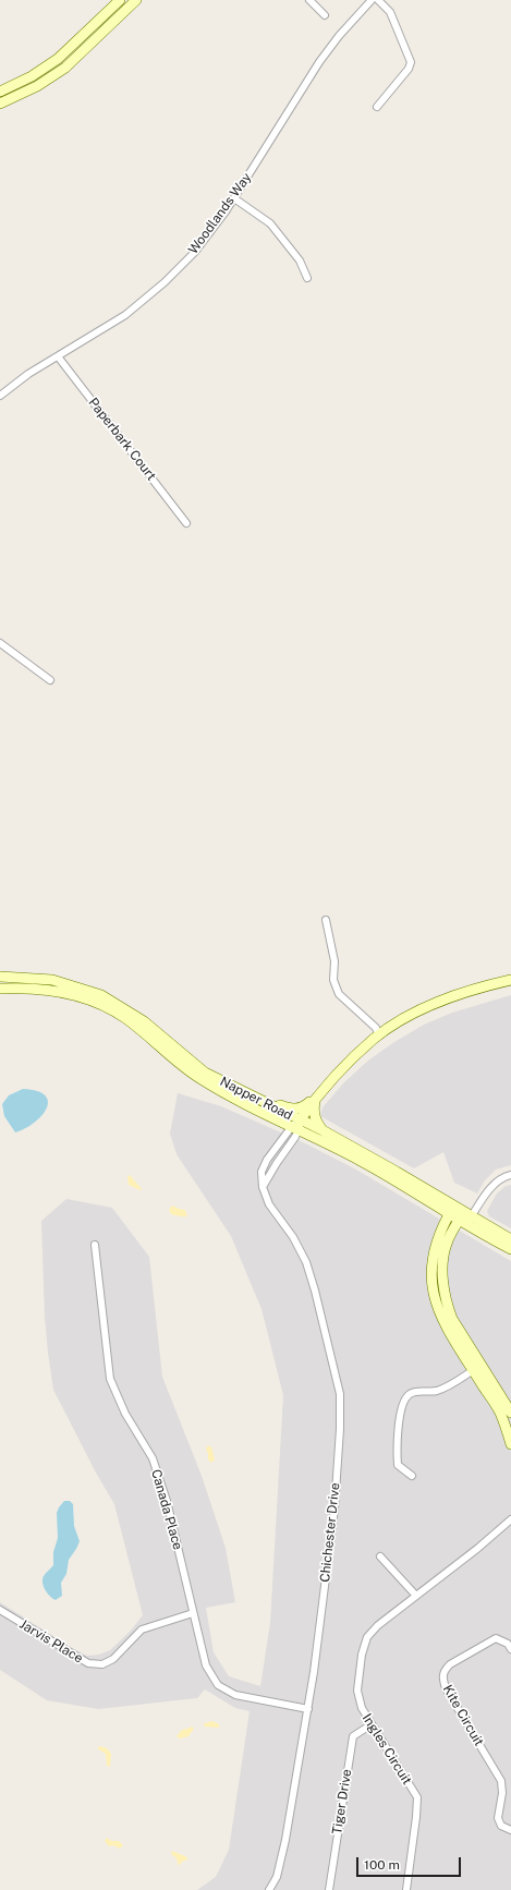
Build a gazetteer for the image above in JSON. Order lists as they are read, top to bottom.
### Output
{
  "streets": {
    "street": [
      "Woodlands Way",
      "Paperbark Court",
      "Napper Road",
      "Canada Place",
      "Chichester Drive",
      "Jarvis Place",
      "Kite Circuit",
      "Ingles Circuit",
      "Tiger Drive"
    ]
  },
  "crossings": [
    ["Woodlands Way", "Paperbark Court"],
    ["Napper Road", "Chichester Drive"],
    ["Canada Place", "Chichester Drive"],
    ["Canada Place", "Jarvis Place"],
    ["Ingles Circuit", "Tiger Drive"]
  ],
  "scale_bar": "100 m"
}
